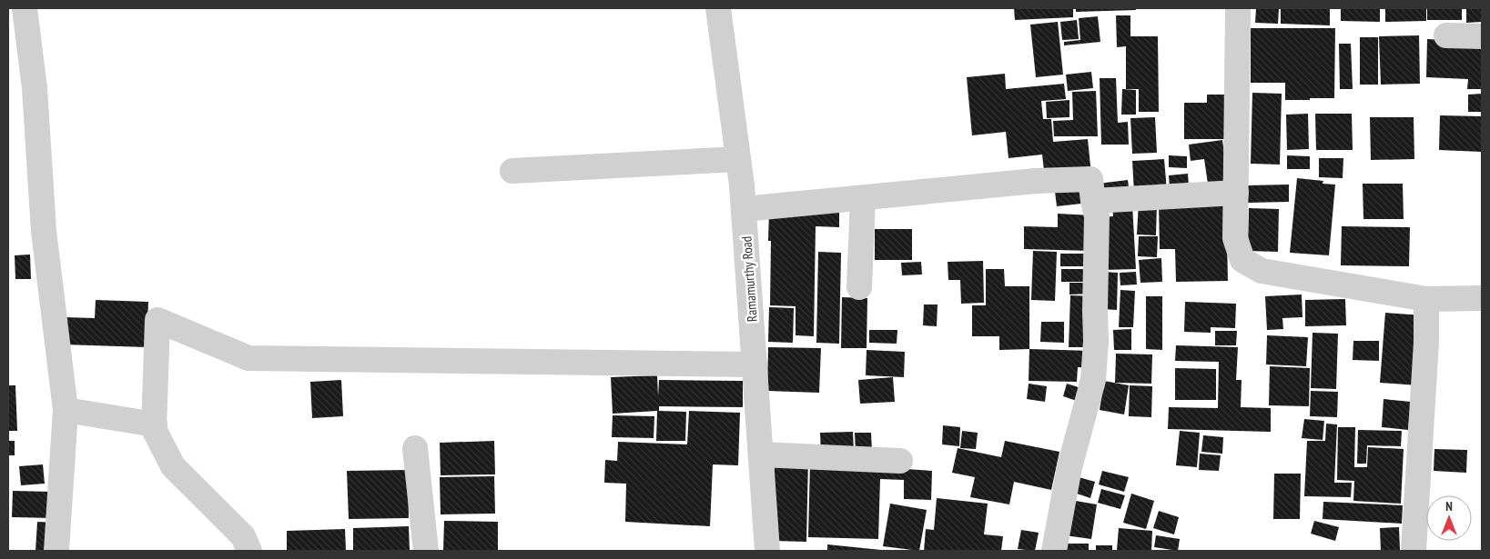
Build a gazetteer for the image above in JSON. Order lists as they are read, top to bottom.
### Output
{
  "streets": {
    "street": ["Ramamurthy Road"]
  },
  "north": "top"
}
